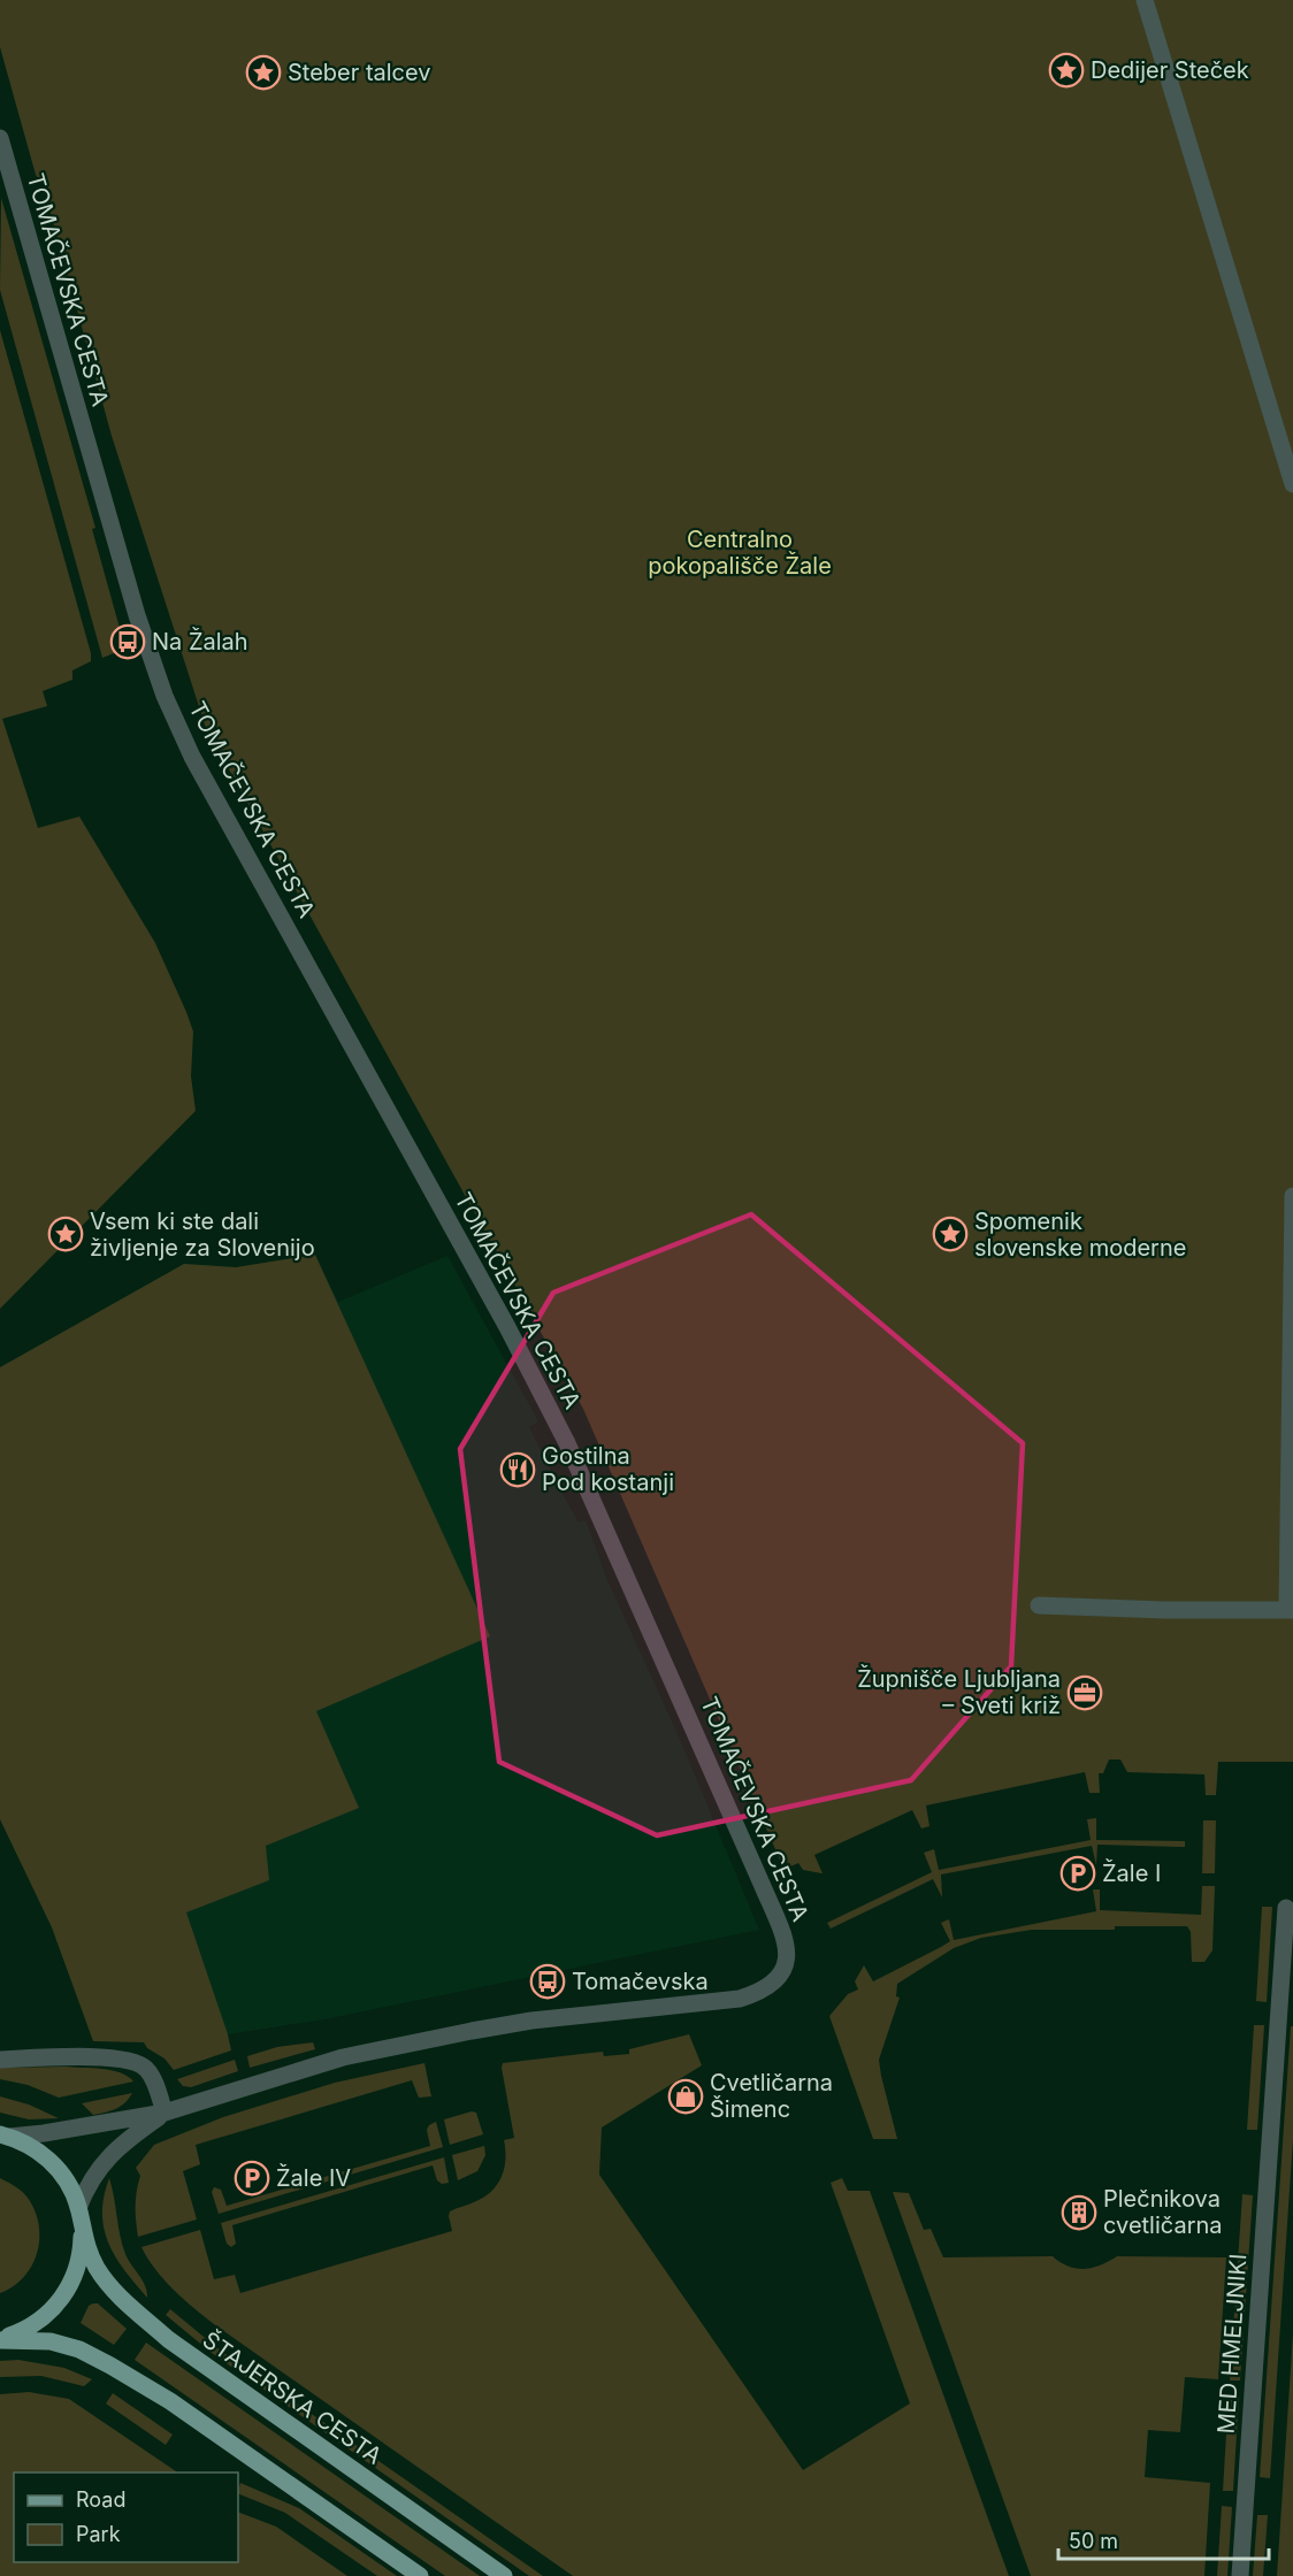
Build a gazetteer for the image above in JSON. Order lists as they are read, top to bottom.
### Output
{
  "streets": {
    "main road": ["ŠTAJERSKA CESTA"],
    "street": ["TOMAČEVSKA CESTA", "MED HMELJNIKI"]
  },
  "crossings": [
    ["TOMAČEVSKA CESTA", "ŠTAJERSKA CESTA"]
  ],
  "parks": ["Centralno pokopališče Žale"],
  "places": {
    "place": [
      "Dedijer Steček",
      "Steber talcev",
      "Vsem ki ste dali življenje za Slovenijo",
      "Spomenik slovenske moderne"
    ],
    "bus stop": ["Na Žalah", "Tomačevska"],
    "restaurant": ["Gostilna Pod kostanji"],
    "office": ["Župnišče Ljubljana – Sveti križ"],
    "parking": ["Žale I", "Žale IV"],
    "shop": ["Cvetličarna Šimenc"],
    "building": ["Plečnikova cvetličarna"]
  },
  "legend": ["Road", "Park"],
  "scale_bar": "50 m"
}
